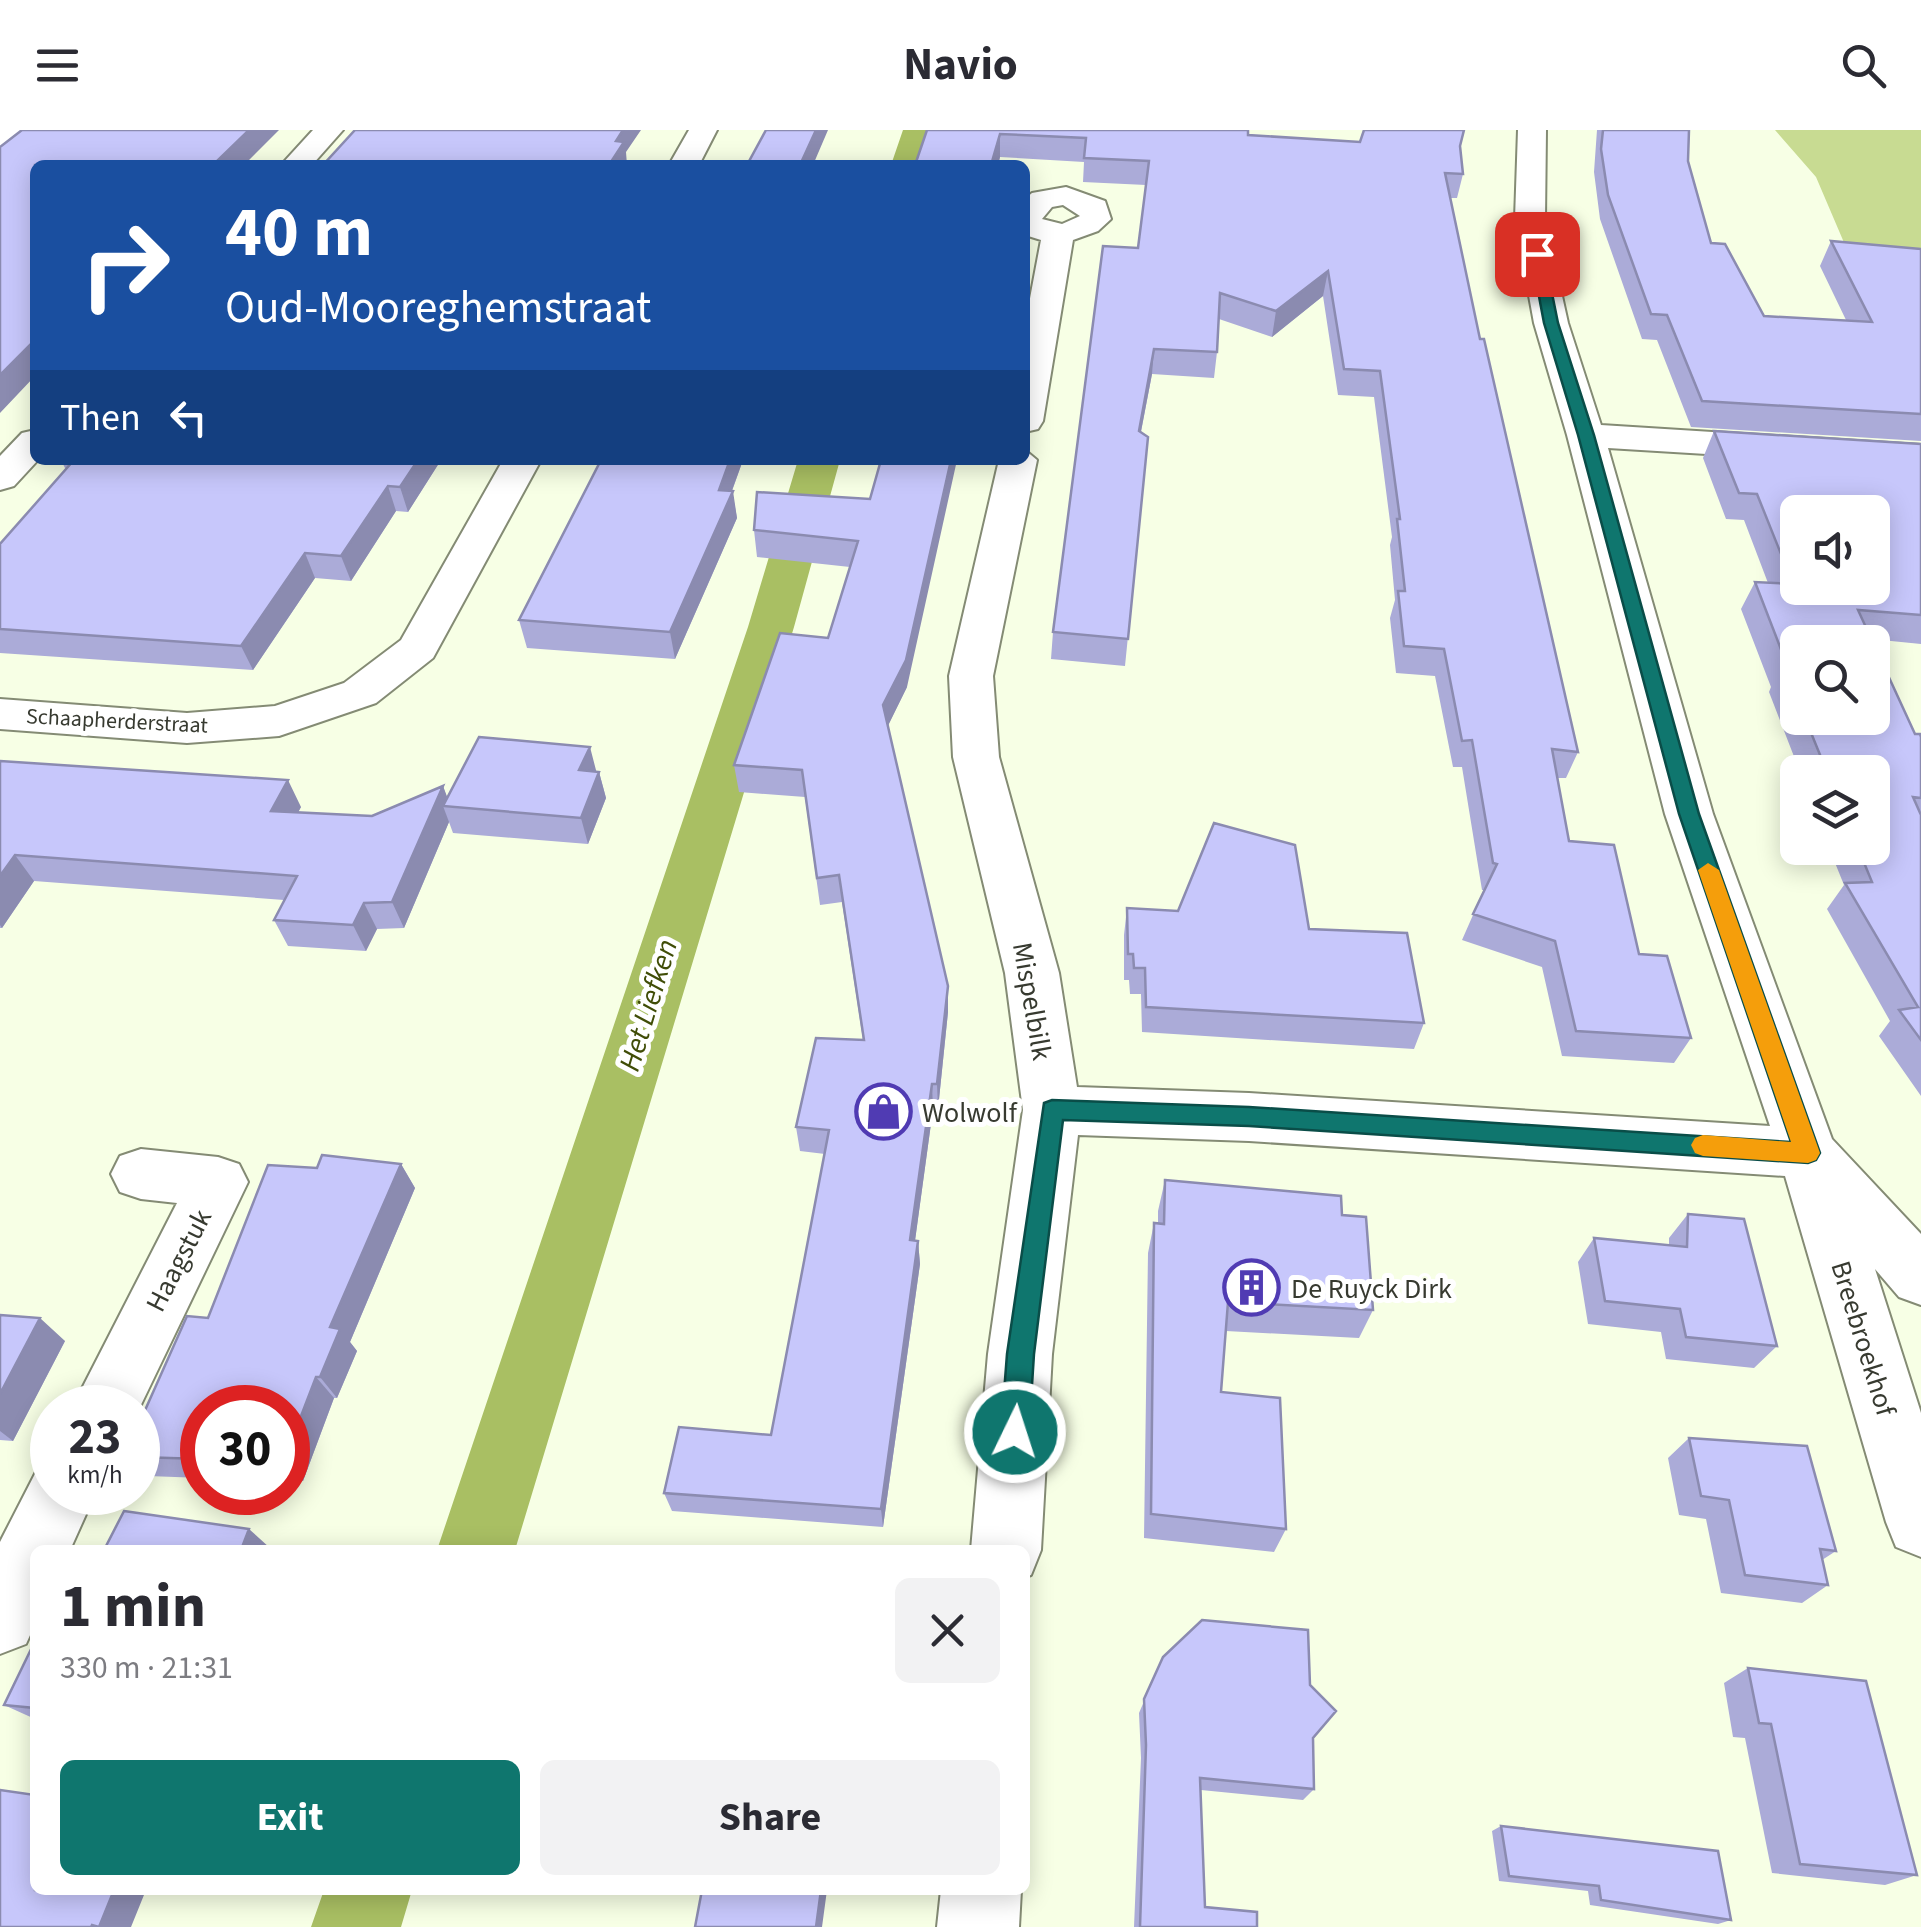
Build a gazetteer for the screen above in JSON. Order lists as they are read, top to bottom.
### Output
{
  "streets": {
    "street": [
      "Schaapherderstraat",
      "Mispelbilk",
      "Haagstuk",
      "Breebroekhof"
    ]
  },
  "water": ["Het Liefken"],
  "places": {
    "shop": ["Wolwolf"],
    "building": ["De Ruyck Dirk"]
  },
  "page": {
    "header": "Navio",
    "turn": ["40 m", "Oud-Mooreghemstraat"],
    "then": "Then",
    "speed": "23 km/h",
    "limit": "30",
    "heading": ["1 min", "330 m · 21:31"],
    "buttons": ["Exit", "Share"]
  }
}
